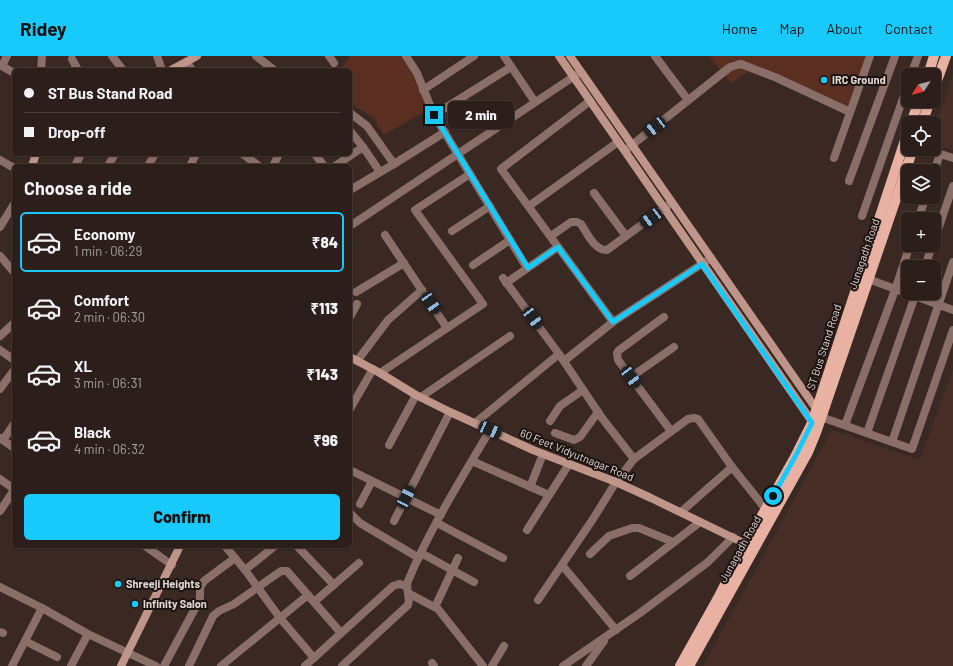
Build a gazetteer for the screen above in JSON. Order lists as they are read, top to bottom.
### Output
{
  "streets": {
    "main road": ["Junagadh Road", "ST Bus Stand Road"],
    "street": ["60 Feet Vidyutnagar Road"]
  },
  "crossings": [
    ["Junagadh Road", "ST Bus Stand Road"],
    ["Junagadh Road", "60 Feet Vidyutnagar Road"],
    ["ST Bus Stand Road", "60 Feet Vidyutnagar Road"]
  ],
  "places": ["IRC Ground", "Shreeji Heights", "Infinity Salon"],
  "north": "bottom left",
  "page": {
    "header": "Ridey",
    "nav": [
      "Home",
      "Map",
      "About",
      "Contact"
    ],
    "map_buttons": ["+", "−"],
    "banner": ["ST Bus Stand Road", "Drop-off"],
    "bubble": "2 min",
    "heading": "Choose a ride",
    "list": [
      {
        "name": "Economy",
        "note": "1 min · 06:29",
        "value": "₹84"
      },
      {
        "name": "Comfort",
        "note": "2 min · 06:30",
        "value": "₹113"
      },
      {
        "name": "XL",
        "note": "3 min · 06:31",
        "value": "₹143"
      },
      {
        "name": "Black",
        "note": "4 min · 06:32",
        "value": "₹96"
      }
    ],
    "buttons": "Confirm"
  }
}
